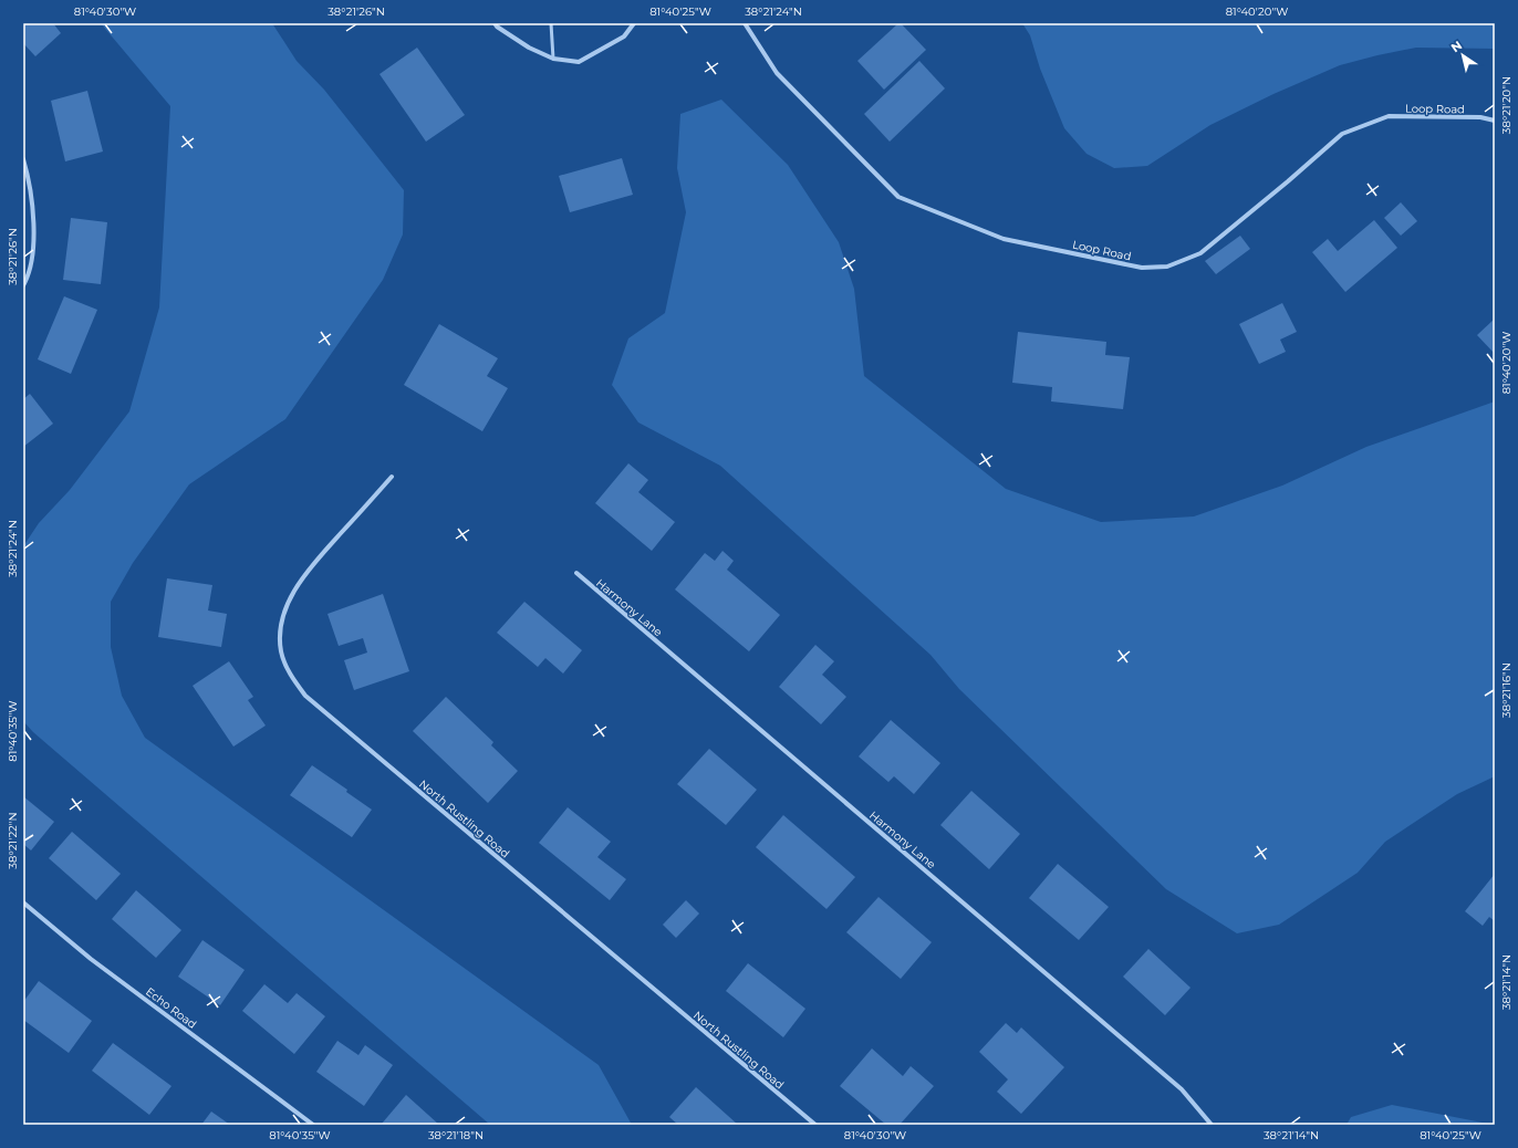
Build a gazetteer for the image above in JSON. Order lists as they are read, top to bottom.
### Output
{
  "streets": {
    "street": [
      "Loop Road",
      "Harmony Lane",
      "North Rustling Road",
      "Echo Road"
    ]
  },
  "north": "top left",
  "coordinates": [
    "81°40'30\"W",
    "38°21'26\"N",
    "81°40'25\"W",
    "38°21'24\"N",
    "81°40'20\"W",
    "38°21'20\"N",
    "38°21'16\"N",
    "81°40'35\"W",
    "38°21'22\"N",
    "38°21'14\"N",
    "38°21'18\"N"
  ]
}
